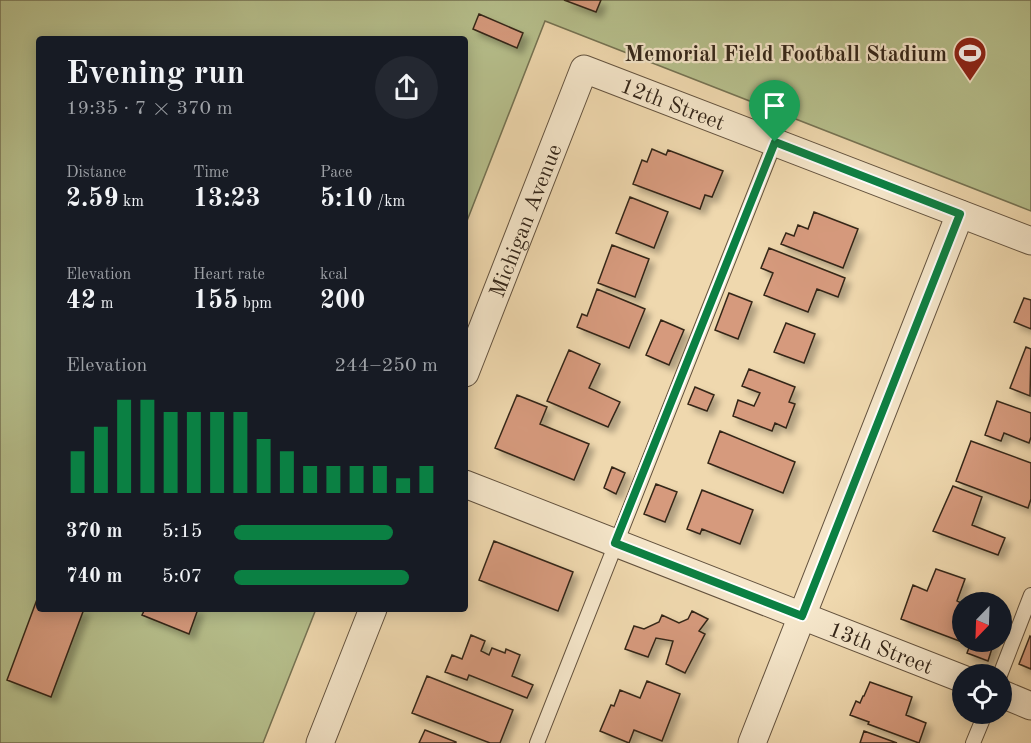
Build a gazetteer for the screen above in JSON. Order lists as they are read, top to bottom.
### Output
{
  "streets": {
    "street": ["12th Street", "Michigan Avenue", "13th Street"]
  },
  "crossings": [
    ["12th Street", "Michigan Avenue"]
  ],
  "places": {
    "sports": ["Memorial Field Football Stadium"]
  },
  "north": "bottom left",
  "page": {
    "heading": ["Evening run", "19:35 · 7 × 370 m"],
    "stats": [
      ["Distance", "2.59 km"],
      ["Time", "13:23"],
      ["Pace", "5:10 /km"],
      ["Elevation", "42 m"],
      ["Heart rate", "155 bpm"],
      ["kcal", "200"]
    ],
    "chart": ["Elevation", "244–250 m"],
    "list": [
      {
        "name": "370 m",
        "note": "5:15"
      },
      {
        "name": "740 m",
        "note": "5:07"
      }
    ]
  }
}
